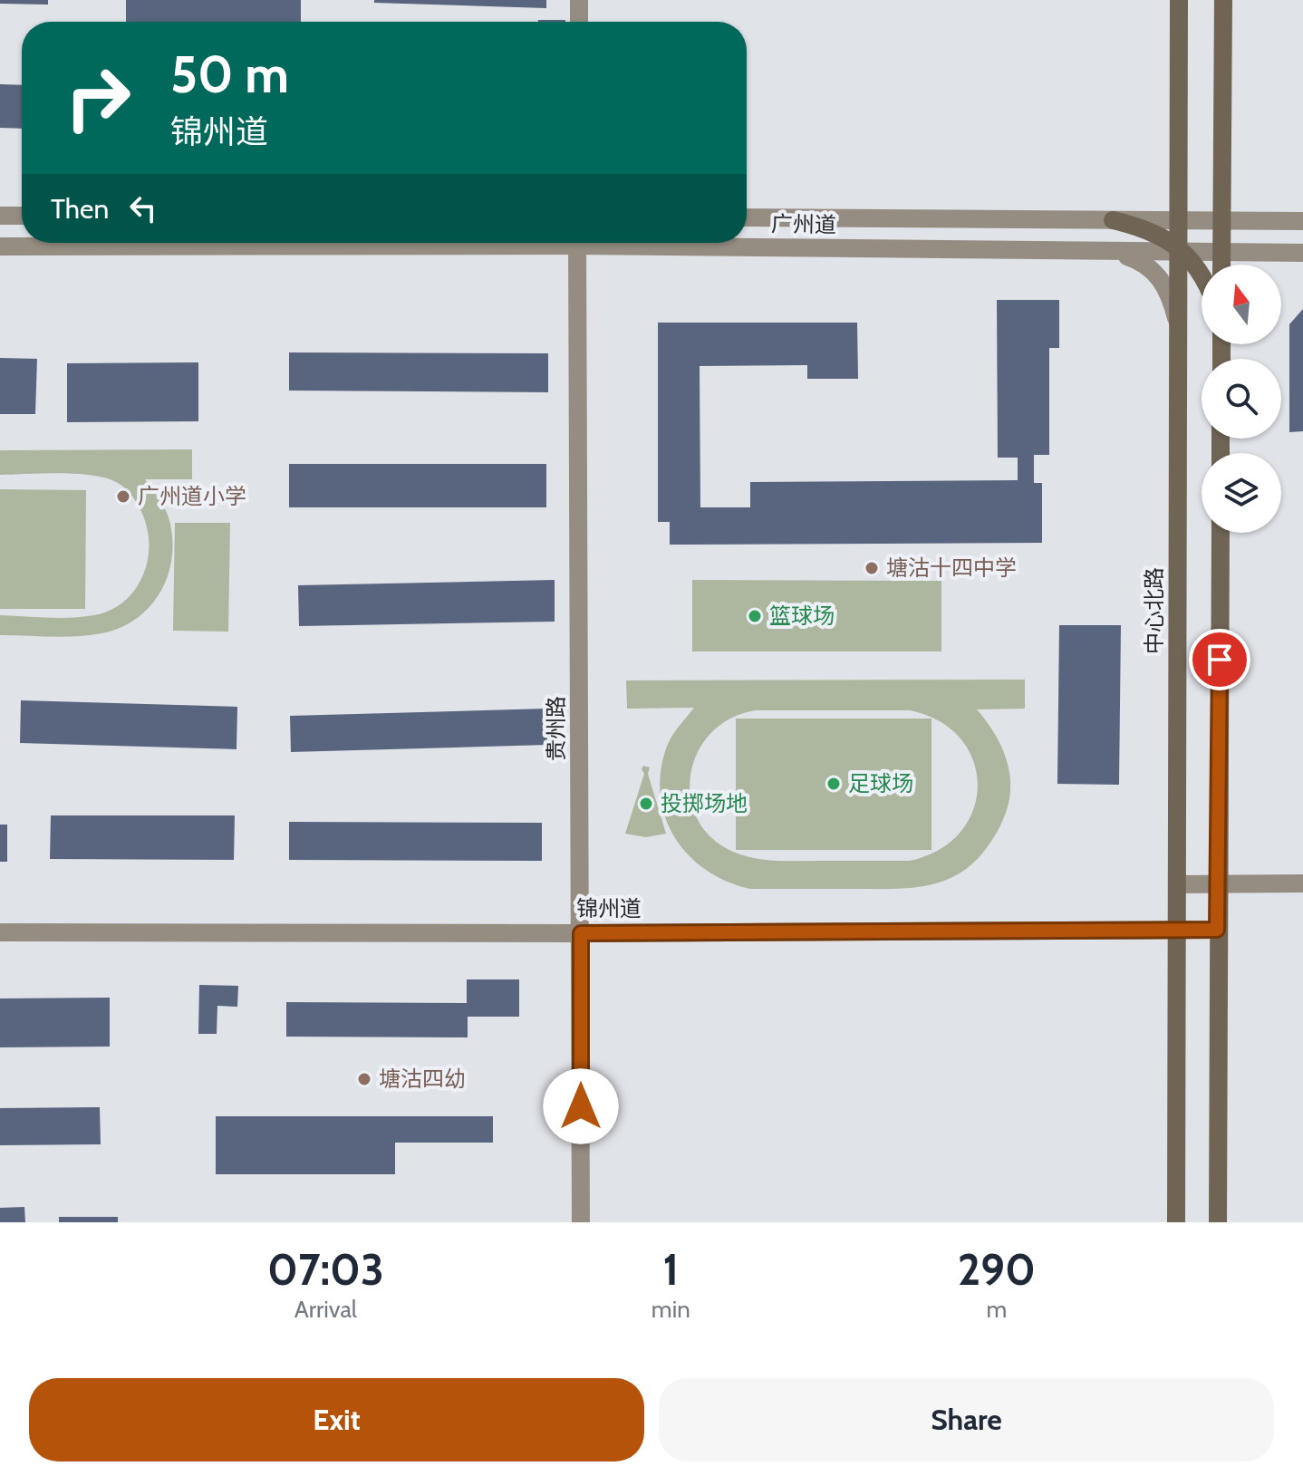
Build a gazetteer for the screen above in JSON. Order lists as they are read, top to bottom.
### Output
{
  "streets": {
    "main road": ["中心北路"],
    "street": ["广州道", "贵州路", "锦州道"]
  },
  "crossings": [
    ["广州道", "中心北路"],
    ["中心北路", "锦州道"],
    ["贵州路", "锦州道"]
  ],
  "places": [
    "广州道小学",
    "塘沽十四中学",
    "篮球场",
    "足球场",
    "投掷场地",
    "塘沽四幼"
  ],
  "north": "top",
  "page": {
    "turn": ["50 m", "锦州道"],
    "then": "Then",
    "eta": [
      "07:03",
      "Arrival",
      "1",
      "min",
      "290",
      "m"
    ],
    "buttons": ["Exit", "Share"]
  }
}
